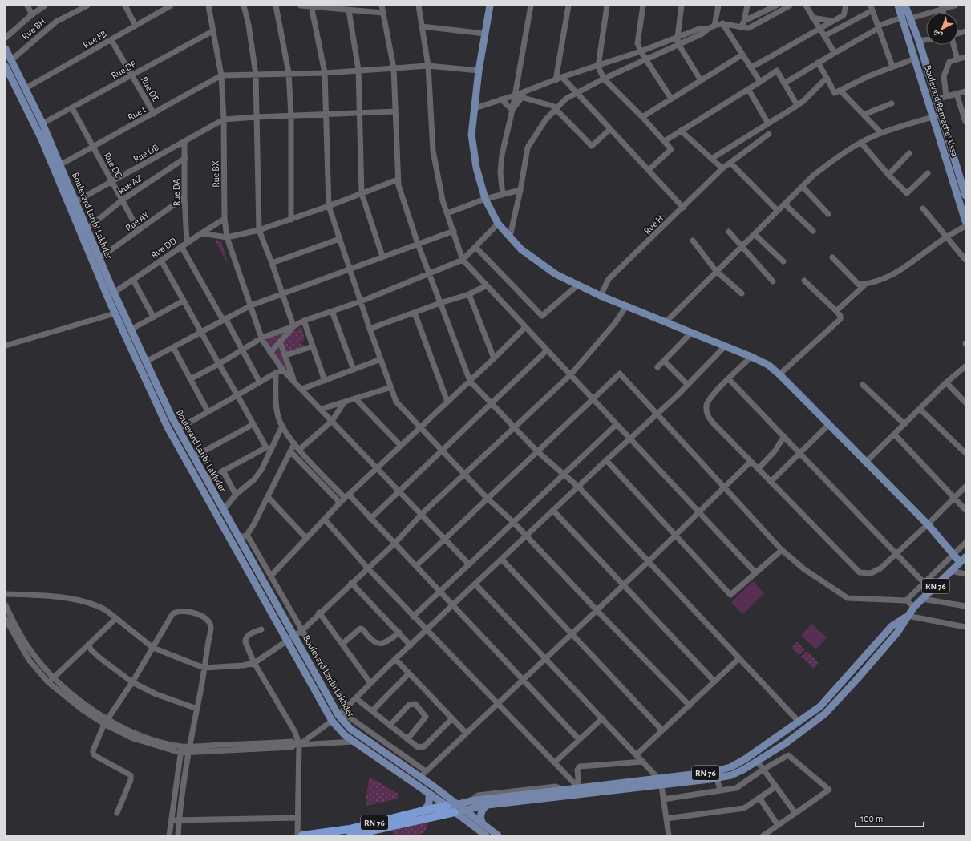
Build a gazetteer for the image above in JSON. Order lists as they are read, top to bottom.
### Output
{
  "streets": {
    "highway": ["RN 76"],
    "main road": ["Boulevard Remache Aissa", "Boulevard Laribi Lakhder"],
    "street": [
      "Rue BH",
      "Rue FB",
      "Rue DF",
      "Rue DE",
      "Rue L",
      "Rue DB",
      "Rue DC",
      "Rue BX",
      "Rue AZ",
      "Rue DA",
      "Rue AY",
      "Rue H",
      "Rue DD"
    ]
  },
  "crossings": [
    ["Rue BH", "Boulevard Laribi Lakhder"],
    ["Rue FB", "Rue DE"],
    ["Rue FB", "Boulevard Laribi Lakhder"],
    ["Rue DF", "Rue DE"],
    ["Rue DF", "Rue DC"],
    ["Rue DF", "Rue BX"],
    ["Rue DF", "Boulevard Laribi Lakhder"],
    ["Rue DE", "Rue L"],
    ["Rue L", "Rue DC"],
    ["Rue L", "Rue BX"],
    ["Rue L", "Boulevard Laribi Lakhder"],
    ["Rue DB", "Rue DC"],
    ["Rue DB", "Rue BX"],
    ["Rue DB", "Rue DA"],
    ["Rue DB", "Boulevard Laribi Lakhder"],
    ["Rue DC", "Rue AZ"],
    ["Rue DC", "Rue AY"],
    ["Rue BX", "Rue DD"],
    ["Rue AZ", "Rue DA"],
    ["Rue AZ", "Boulevard Laribi Lakhder"],
    ["Rue DA", "Rue AY"],
    ["Rue DA", "Rue DD"],
    ["Boulevard Laribi Lakhder", "Rue AY"],
    ["Boulevard Laribi Lakhder", "Rue DD"],
    ["Boulevard Laribi Lakhder", "RN 76"]
  ],
  "scale_bar": "100 m",
  "north": "bottom left"
}
